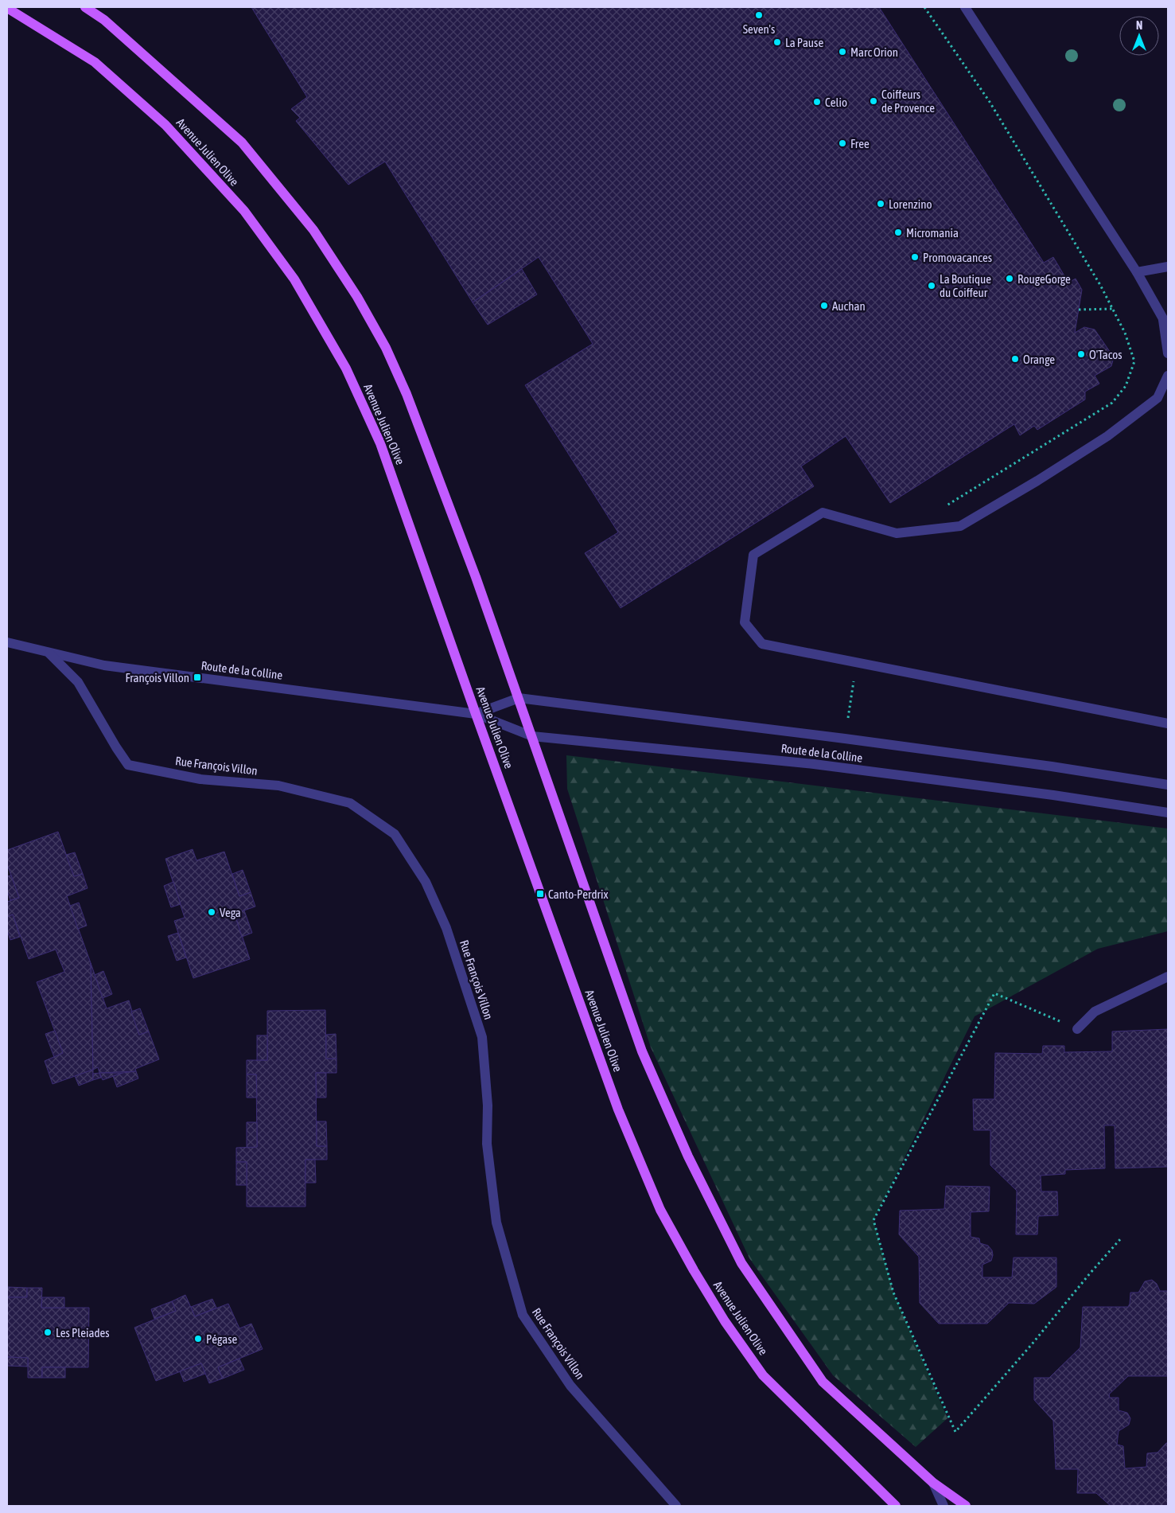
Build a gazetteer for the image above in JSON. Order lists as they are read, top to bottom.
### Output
{
  "streets": {
    "main road": ["Avenue Julien Olive"],
    "street": ["Route de la Colline", "Rue François Villon"]
  },
  "crossings": [
    ["Avenue Julien Olive", "Route de la Colline"],
    ["Route de la Colline", "Rue François Villon"]
  ],
  "places": {
    "other": [
      "Seven's",
      "La Pause",
      "Marc Orion",
      "Coiffeurs de Provence",
      "Celio",
      "Free",
      "Lorenzino",
      "Micromania",
      "Promovacances",
      "RougeGorge",
      "La Boutique du Coiffeur",
      "Auchan",
      "O'Tacos",
      "Orange",
      "Vega",
      "Les Pleiades",
      "Pégase"
    ],
    "transit": ["François Villon", "Canto-Perdrix"]
  },
  "north": "top"
}
